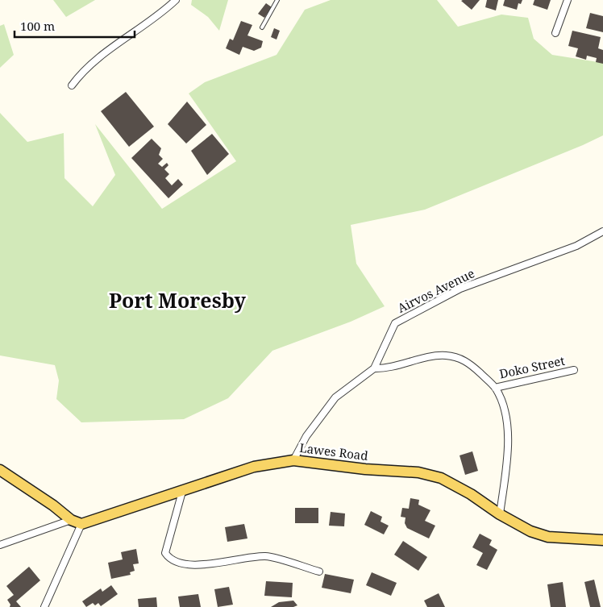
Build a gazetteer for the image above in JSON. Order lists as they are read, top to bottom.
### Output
{
  "streets": {
    "main road": ["Lawes Road"],
    "street": ["Airvos Avenue", "Doko Street"]
  },
  "crossings": [
    ["Airvos Avenue", "Lawes Road"]
  ],
  "districts": ["Port Moresby"],
  "scale_bar": "100 m"
}
